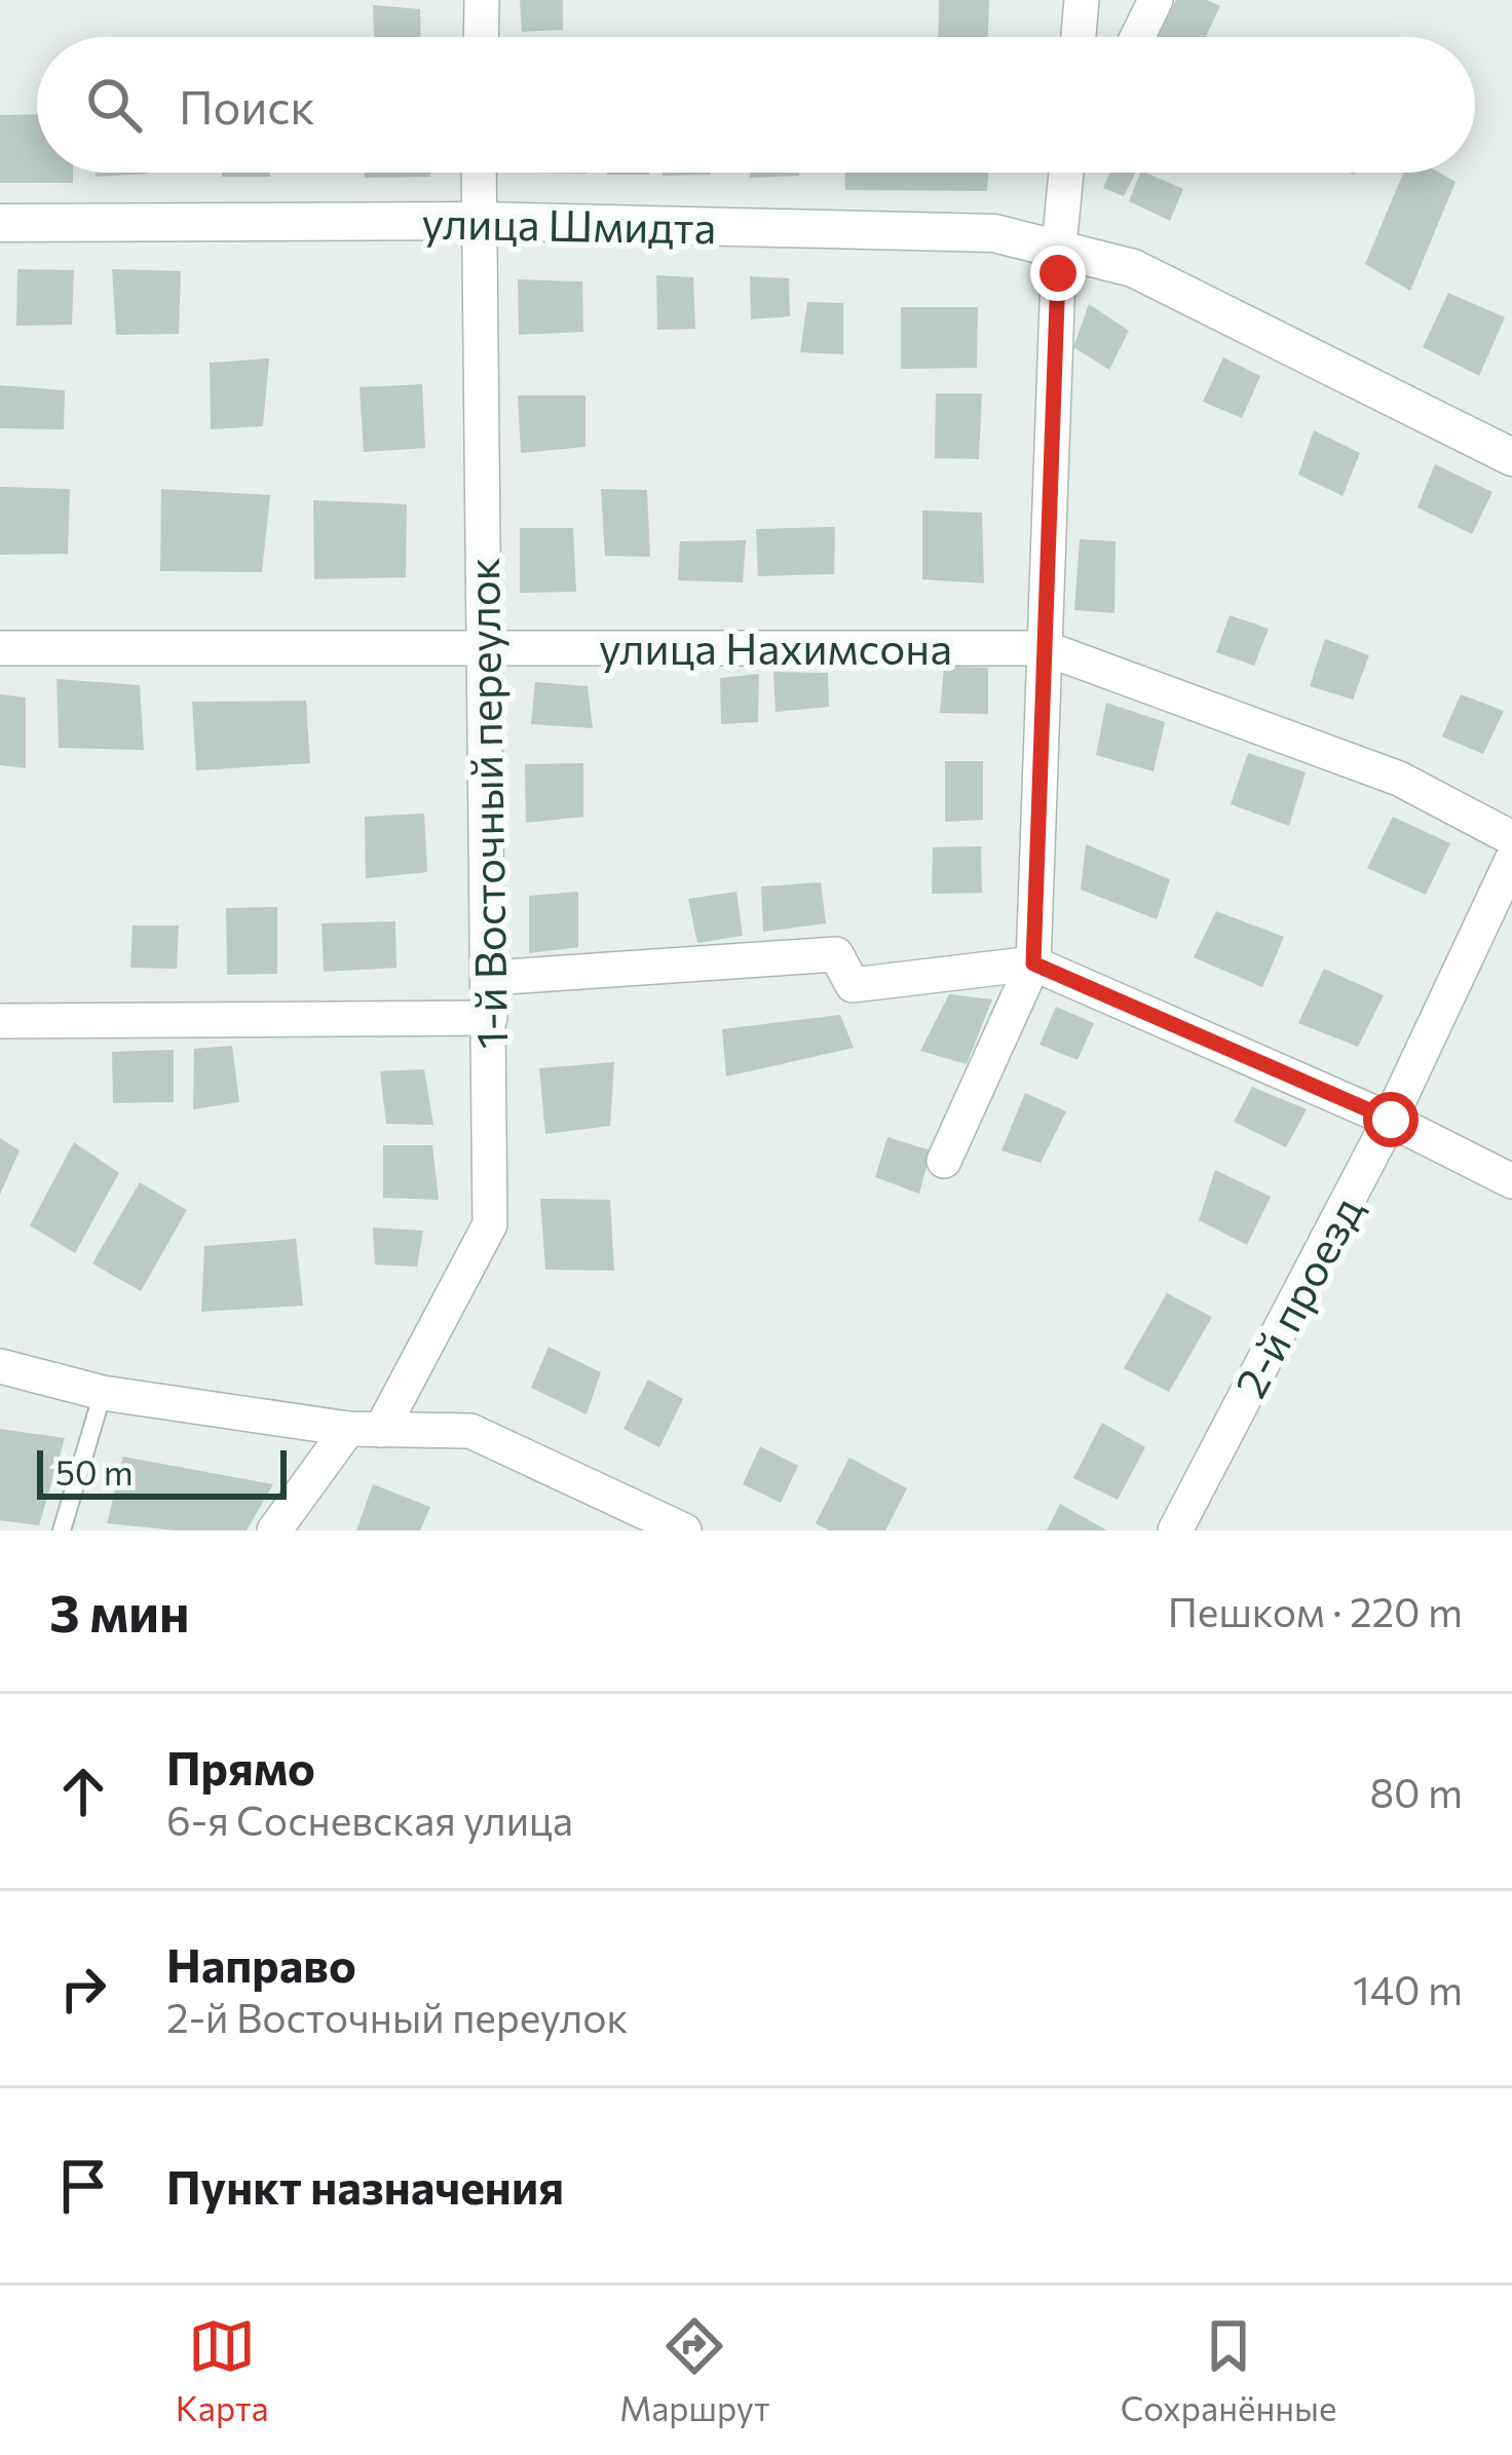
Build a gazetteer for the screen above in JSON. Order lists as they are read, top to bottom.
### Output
{
  "streets": {
    "main road": ["улица Шмидта"],
    "street": ["улица Нахимсона", "1-й Восточный переулок", "2-й проезд"]
  },
  "crossings": [
    ["улица Шмидта", "1-й Восточный переулок"],
    ["улица Нахимсона", "1-й Восточный переулок"]
  ],
  "scale_bar": "50 m",
  "page": {
    "search": "Поиск",
    "scale": "50 m",
    "heading": ["3 мин", "Пешком · 220 m"],
    "list": [
      ["Прямо", "6-я Сосневская улица", "80 m"],
      ["Направо", "2-й Восточный переулок", "140 m"],
      "Пункт назначения"
    ],
    "nav": ["Карта", "Маршрут", "Сохранённые"]
  }
}
